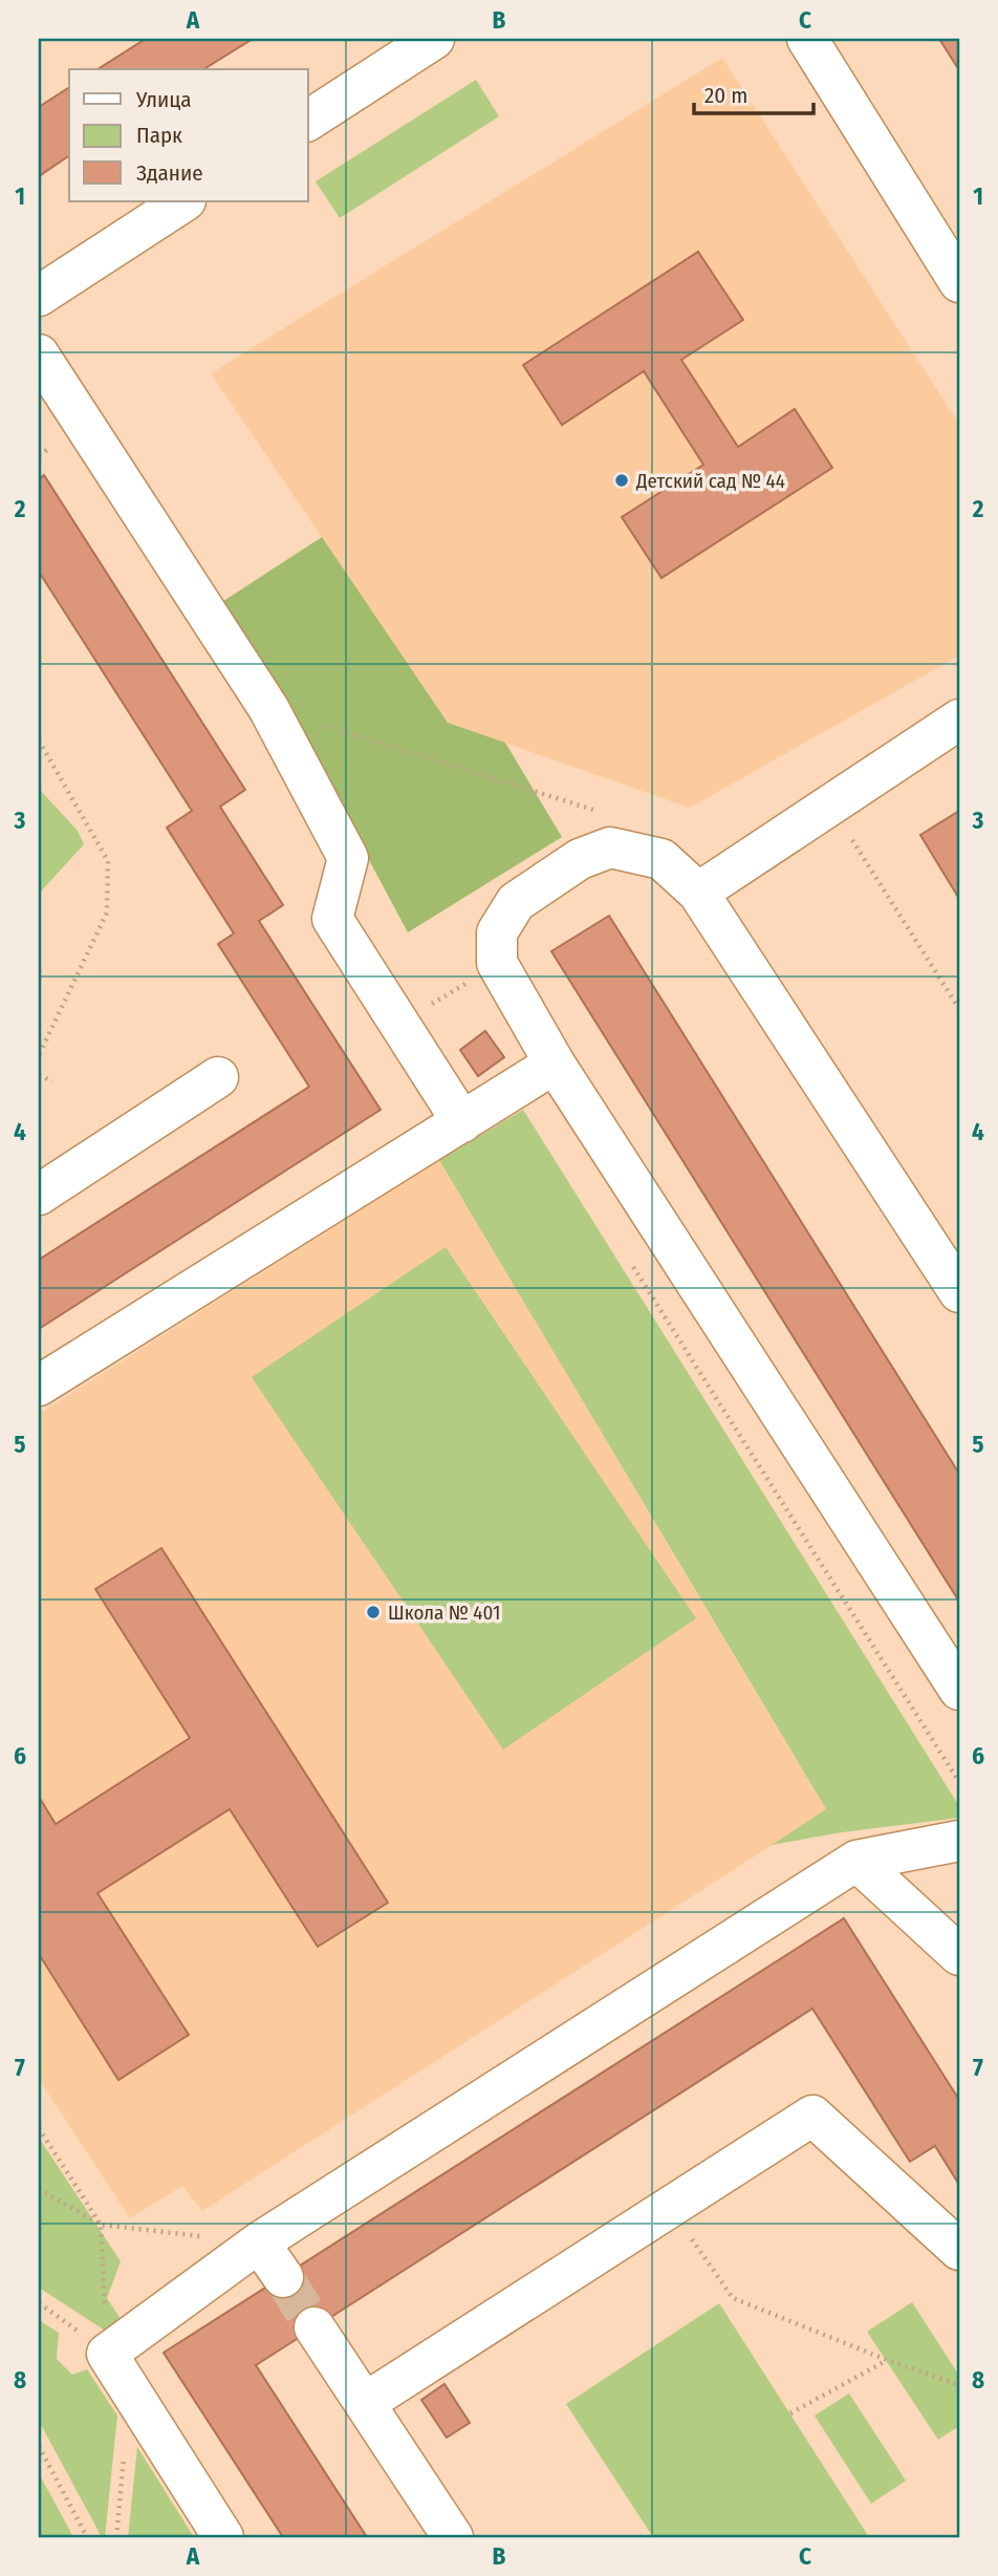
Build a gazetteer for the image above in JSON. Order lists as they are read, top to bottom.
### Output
{
  "places": ["Детский сад № 44", "Школа № 401"],
  "legend": ["Улица", "Парк", "Здание"],
  "scale_bar": "20 m",
  "grid": {
    "columns": ["A", "B", "C"],
    "rows": [
      "1",
      "2",
      "3",
      "4",
      "5",
      "6",
      "7",
      "8"
    ]
  }
}
